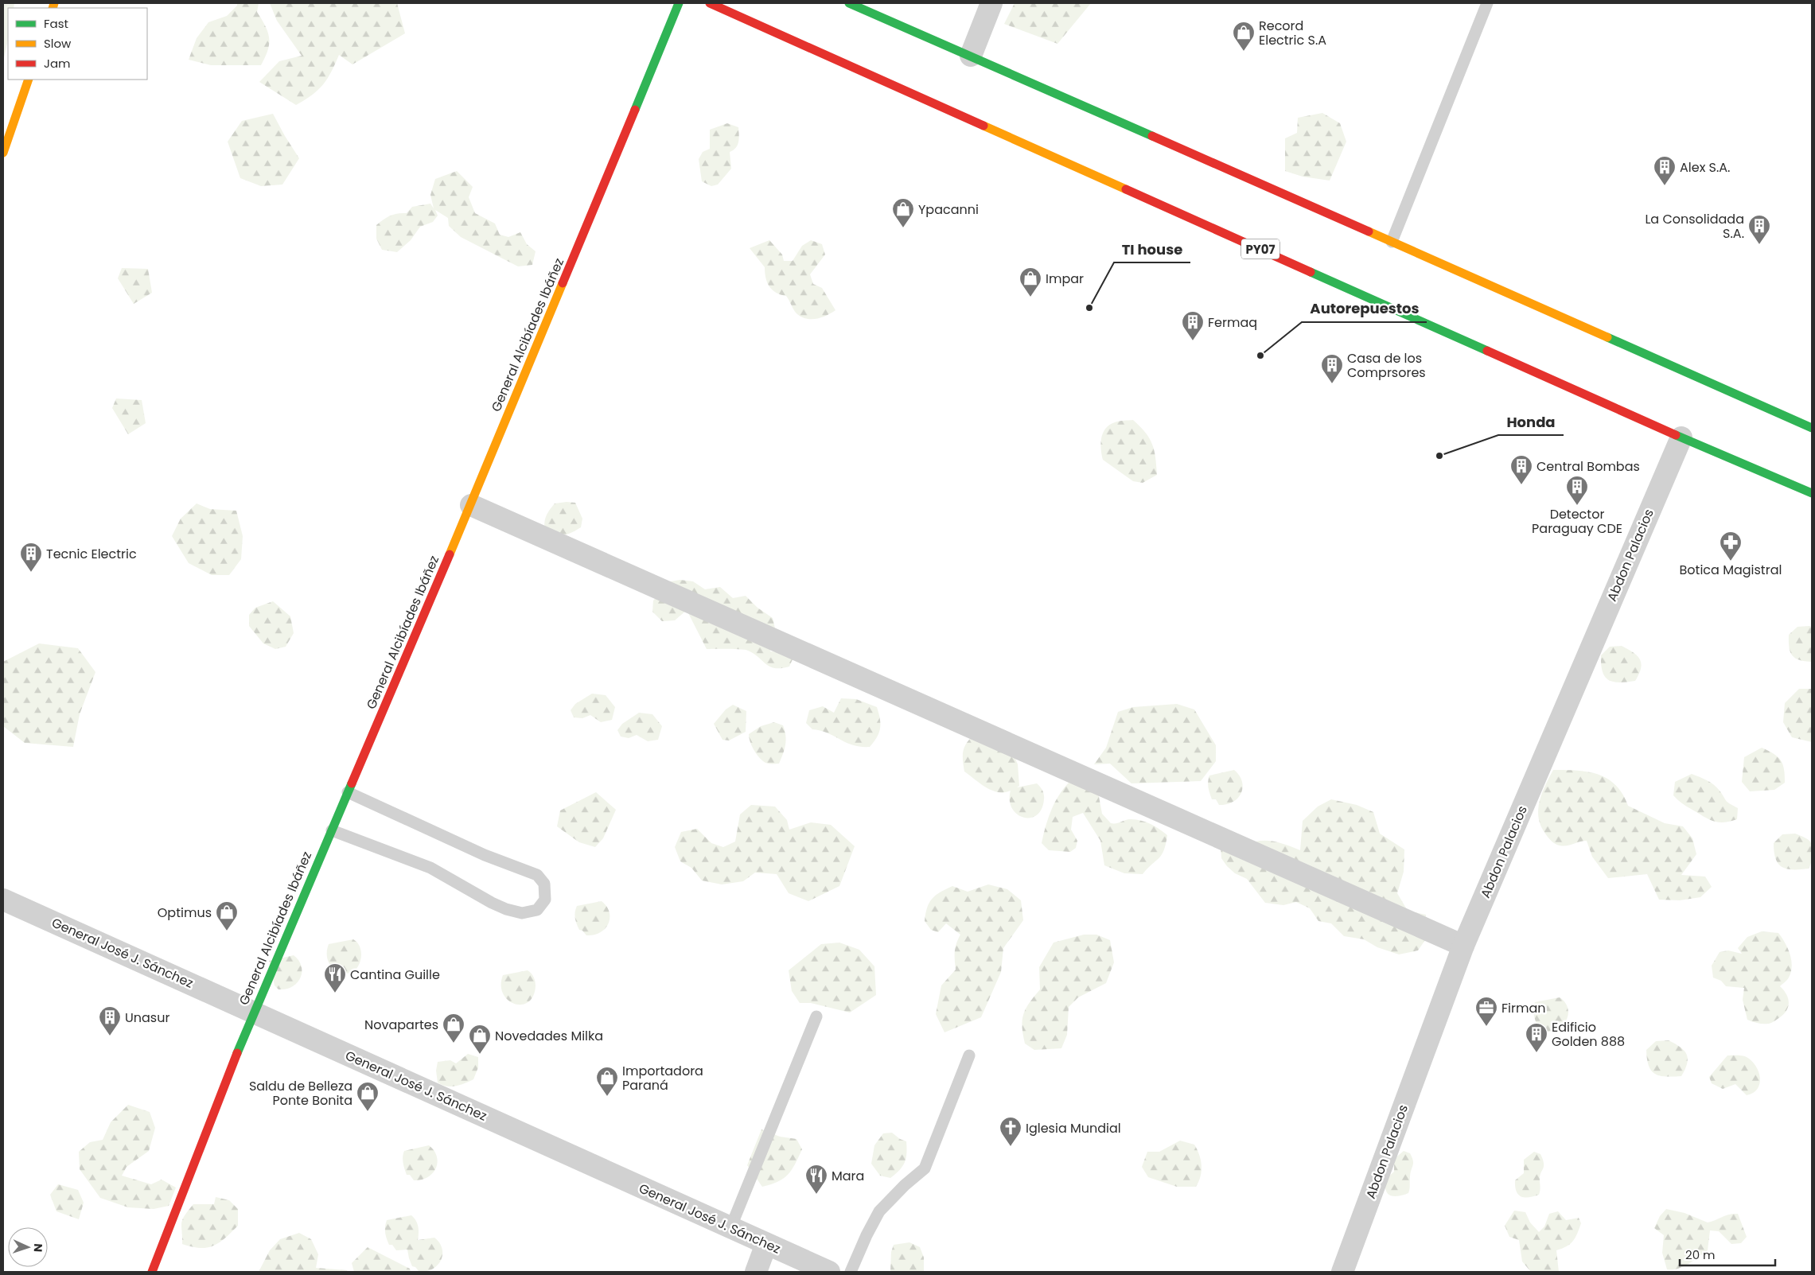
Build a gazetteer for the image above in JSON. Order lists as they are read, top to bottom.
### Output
{
  "streets": {
    "main road": ["PY07", "General Alcibíades Ibáñez"],
    "street": ["Abdon Palacios", "General José J. Sánchez"]
  },
  "crossings": [
    ["PY07", "Abdon Palacios"],
    ["General Alcibíades Ibáñez", "General José J. Sánchez"]
  ],
  "places": {
    "shop": [
      "Record Electric S.A",
      "Ypacanni",
      "Impar",
      "Optimus",
      "Novapartes",
      "Novedades Milka",
      "Importadora Paraná",
      "Saldu de Belleza Ponte Bonita"
    ],
    "building": [
      "Alex S.A.",
      "La Consolidada S.A.",
      "Fermaq",
      "Casa de los Comprsores",
      "Central Bombas",
      "Detector Paraguay CDE",
      "Tecnic Electric",
      "Unasur",
      "Edificio Golden 888"
    ],
    "other": ["TI house", "Autorepuestos", "Honda"],
    "pharmacy": ["Botica Magistral"],
    "restaurant": ["Cantina Guille", "Mara"],
    "office": ["Firman"],
    "church": ["Iglesia Mundial"]
  },
  "legend": ["Fast", "Slow", "Jam"],
  "scale_bar": "20 m",
  "north": "right"
}
